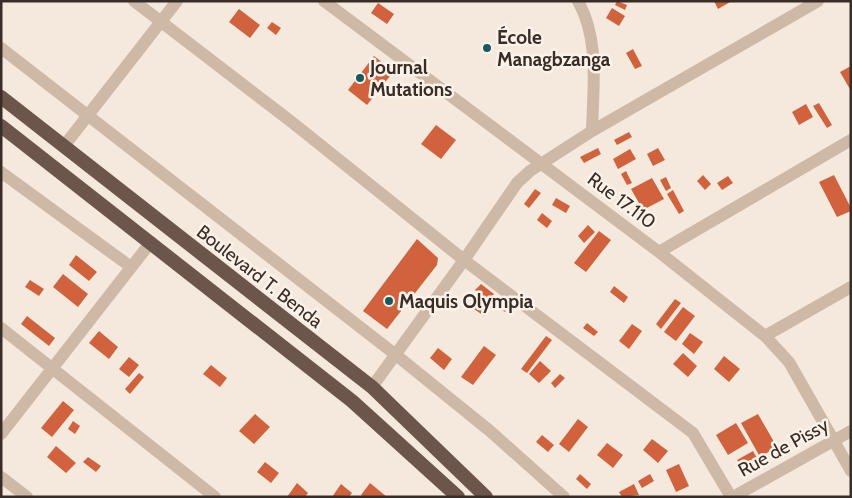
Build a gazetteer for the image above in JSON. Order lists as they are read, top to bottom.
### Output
{
  "streets": {
    "highway": ["Boulevard T. Benda"],
    "street": ["Rue 17.110", "Rue de Pissy"]
  },
  "crossings": [
    ["Rue 17.110", "Rue de Pissy"]
  ],
  "places": ["École Managbzanga", "Journal Mutations", "Maquis Olympia"]
}
